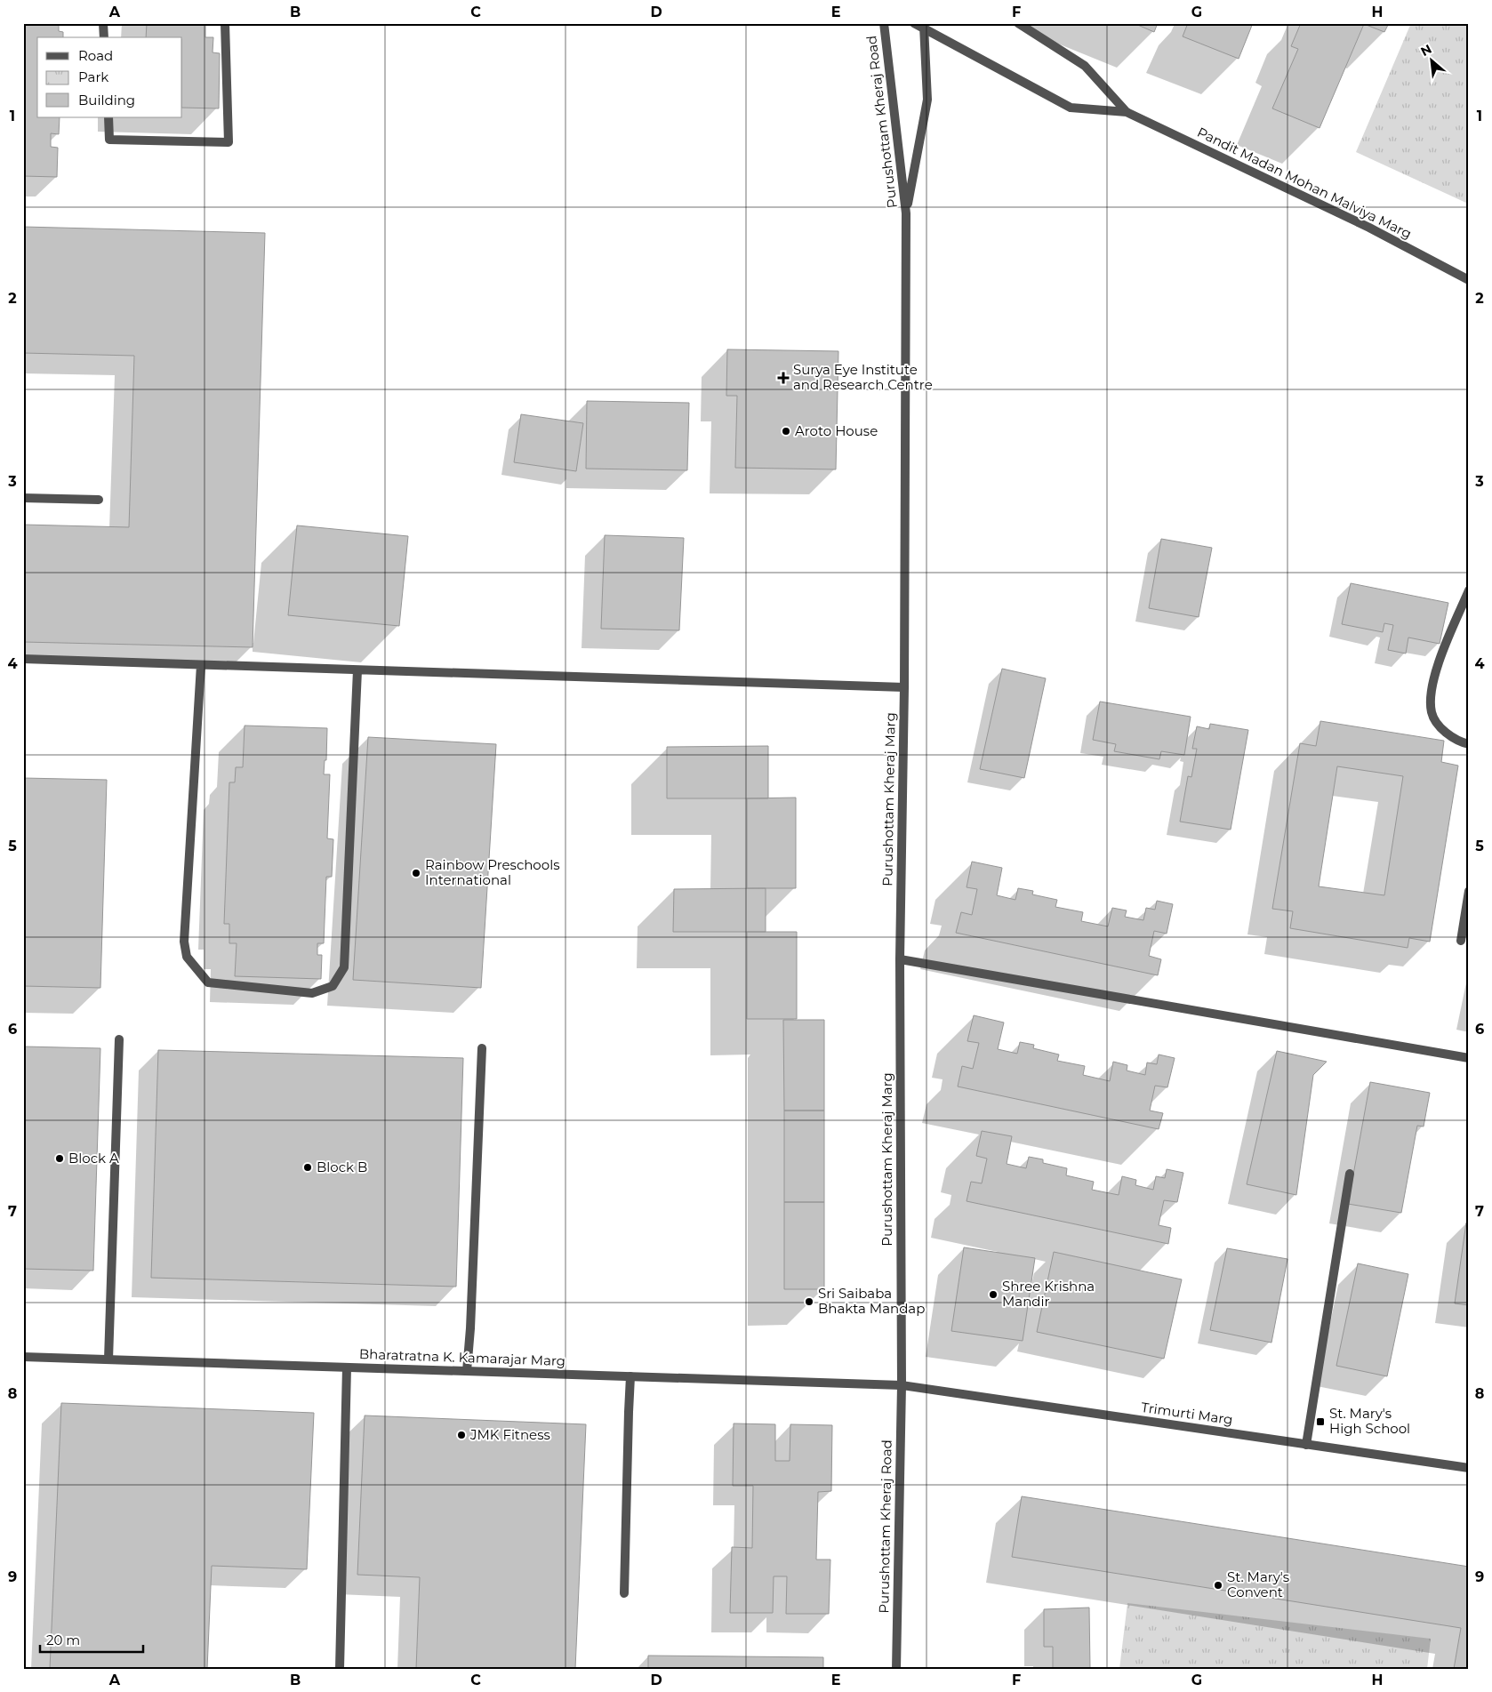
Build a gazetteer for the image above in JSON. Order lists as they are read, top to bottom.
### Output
{
  "streets": {
    "street": [
      "Purushottam Kheraj Road",
      "Pandit Madan Mohan Malviya Marg",
      "Purushottam Kheraj Marg",
      "Bharatratna K. Kamarajar Marg",
      "Trimurti Marg"
    ]
  },
  "crossings": [
    ["Purushottam Kheraj Road", "Pandit Madan Mohan Malviya Marg"],
    ["Purushottam Kheraj Road", "Purushottam Kheraj Marg"],
    ["Purushottam Kheraj Road", "Bharatratna K. Kamarajar Marg"],
    ["Purushottam Kheraj Road", "Trimurti Marg"],
    ["Purushottam Kheraj Marg", "Bharatratna K. Kamarajar Marg"],
    ["Purushottam Kheraj Marg", "Trimurti Marg"],
    ["Bharatratna K. Kamarajar Marg", "Trimurti Marg"]
  ],
  "places": {
    "health": ["Surya Eye Institute and Research Centre"],
    "other": [
      "Aroto House",
      "Rainbow Preschools International",
      "Block A",
      "Block B",
      "Shree Krishna Mandir",
      "Sri Saibaba Bhakta Mandap",
      "JMK Fitness",
      "St. Mary's Convent"
    ],
    "transit": ["St. Mary's High School"]
  },
  "legend": ["Road", "Park", "Building"],
  "scale_bar": "20 m",
  "north": "top left",
  "grid": {
    "columns": [
      "A",
      "B",
      "C",
      "D",
      "E",
      "F",
      "G",
      "H"
    ],
    "rows": [
      "1",
      "2",
      "3",
      "4",
      "5",
      "6",
      "7",
      "8",
      "9"
    ]
  }
}
